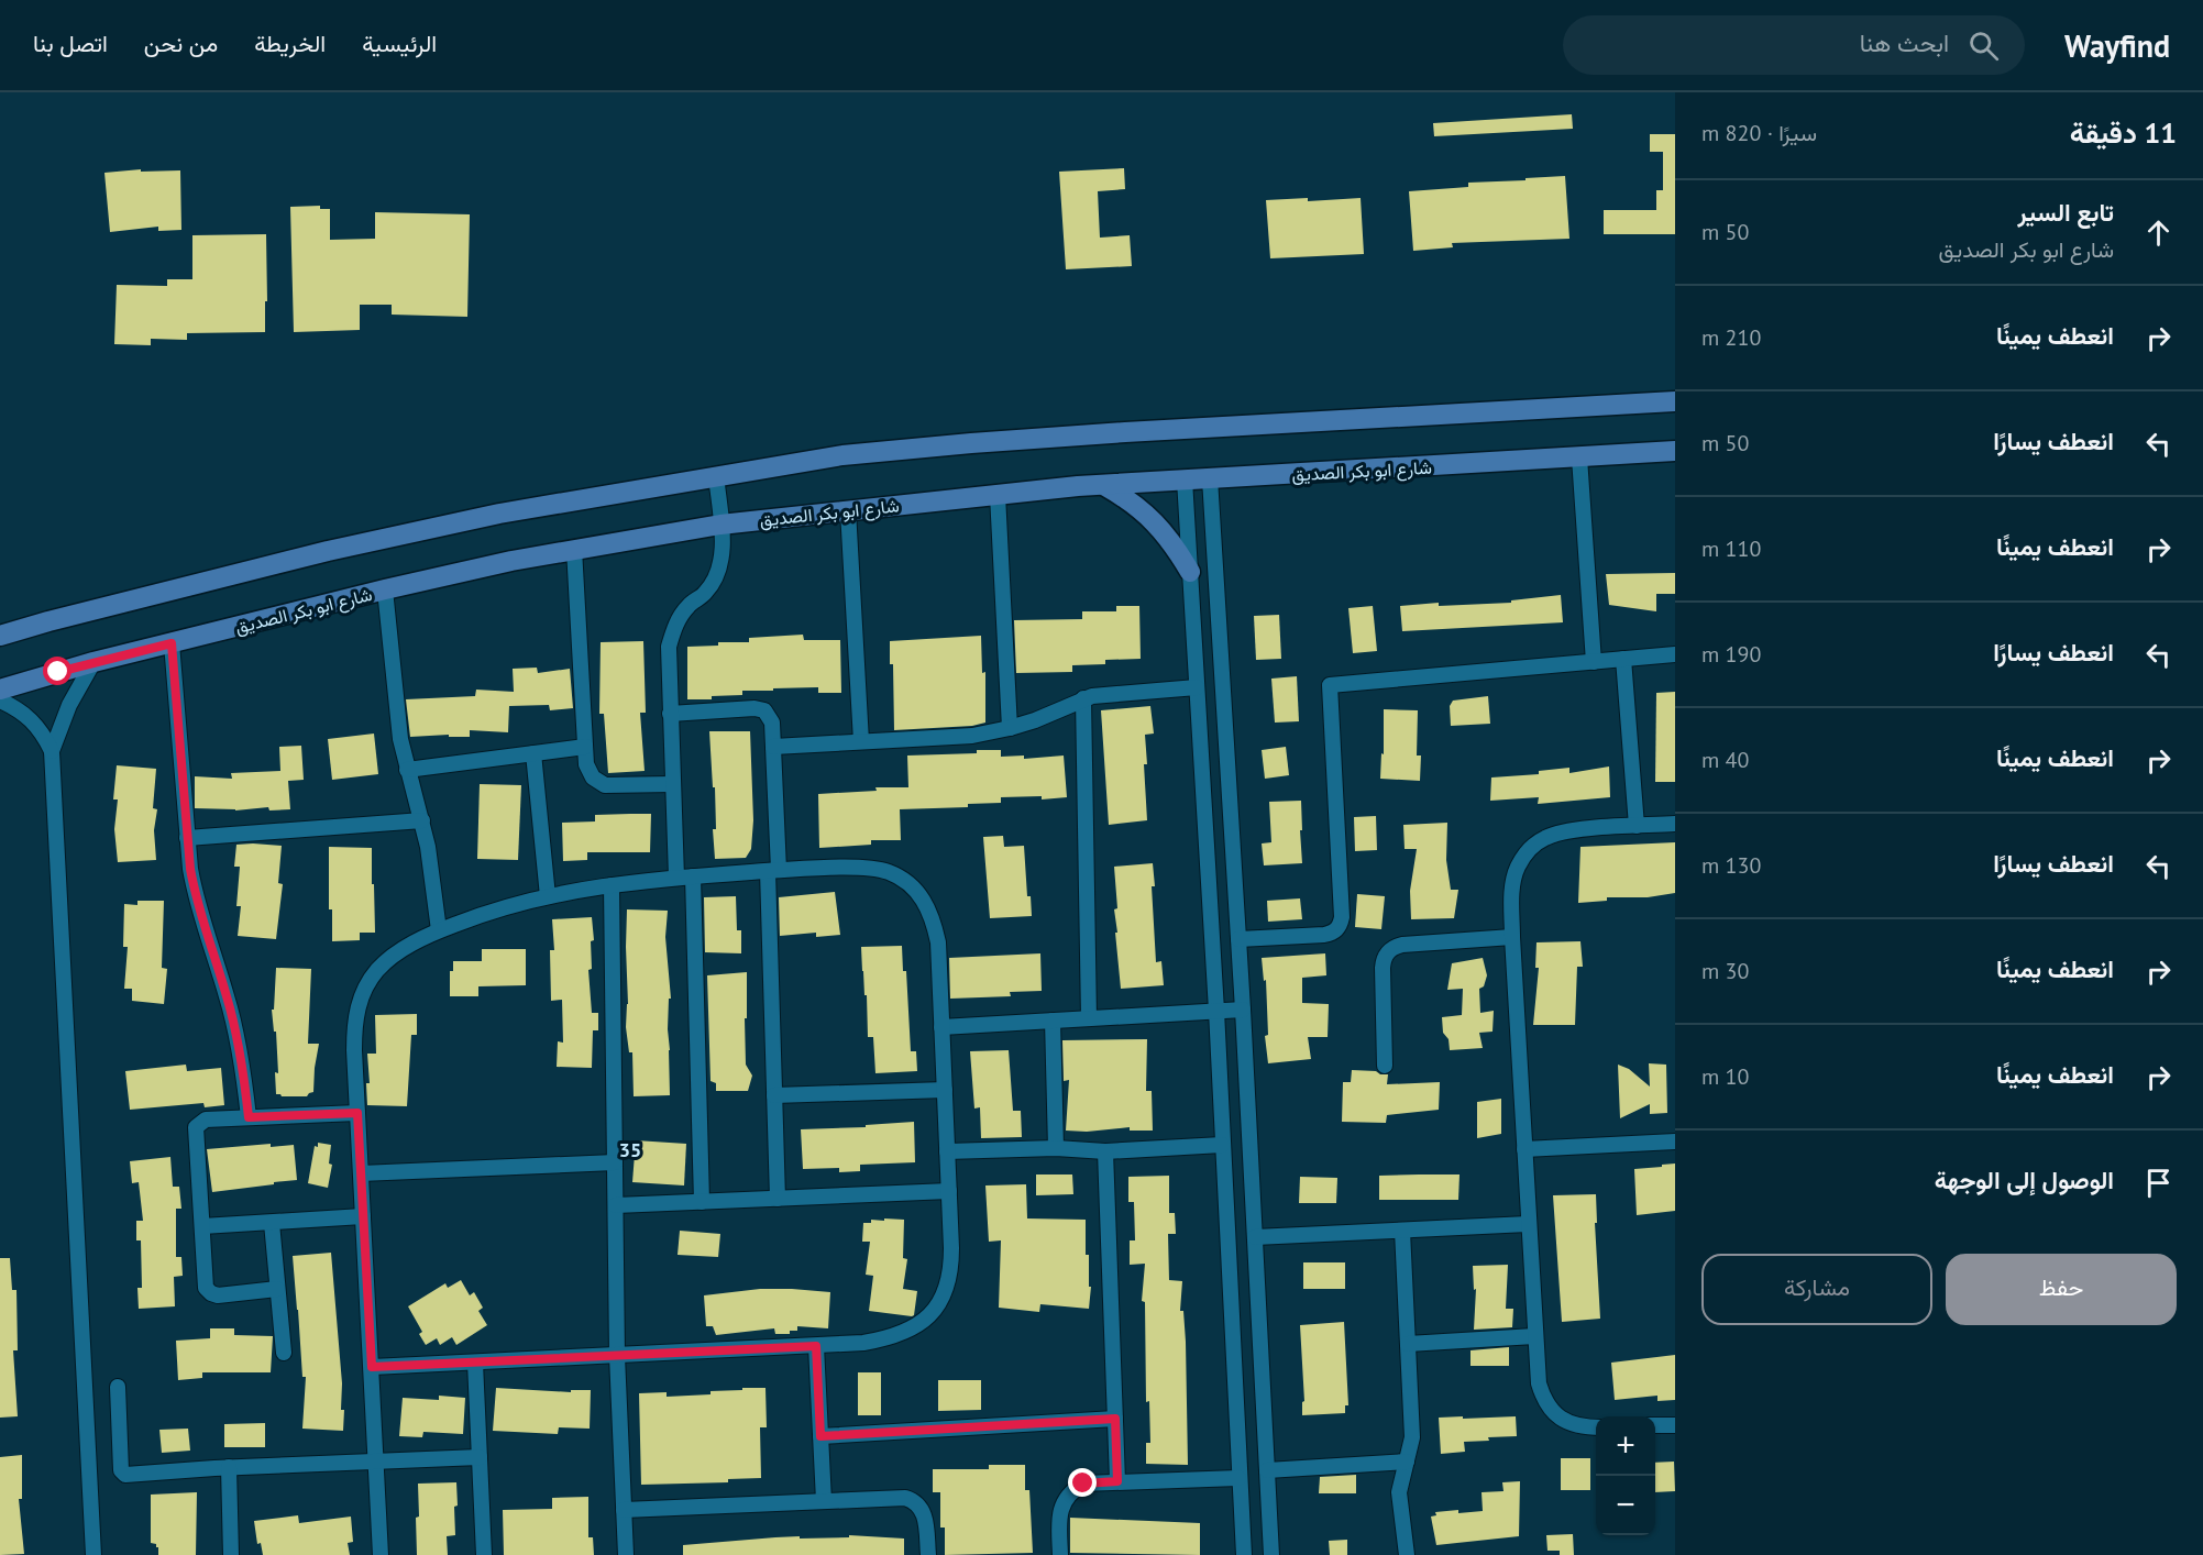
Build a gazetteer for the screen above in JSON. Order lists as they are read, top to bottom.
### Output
{
  "streets": {
    "main road": ["شارع ابو بكر الصديق"]
  },
  "districts": ["35"],
  "page": {
    "header": "Wayfind",
    "search": "ابحث هنا",
    "nav": [
      "الرئيسية",
      "الخريطة",
      "من نحن",
      "اتصل بنا"
    ],
    "heading": ["11 دقيقة", "سيرًا · 820 m"],
    "list": [
      ["تابع السير", "شارع ابو بكر الصديق", "50 m"],
      ["انعطف يمينًا", "210 m"],
      ["انعطف يسارًا", "50 m"],
      ["انعطف يمينًا", "110 m"],
      ["انعطف يسارًا", "190 m"],
      ["انعطف يمينًا", "40 m"],
      ["انعطف يسارًا", "130 m"],
      ["انعطف يمينًا", "30 m"],
      ["انعطف يمينًا", "10 m"],
      "الوصول إلى الوجهة"
    ],
    "buttons": ["حفظ", "مشاركة"],
    "map_buttons": ["+", "−"]
  }
}
